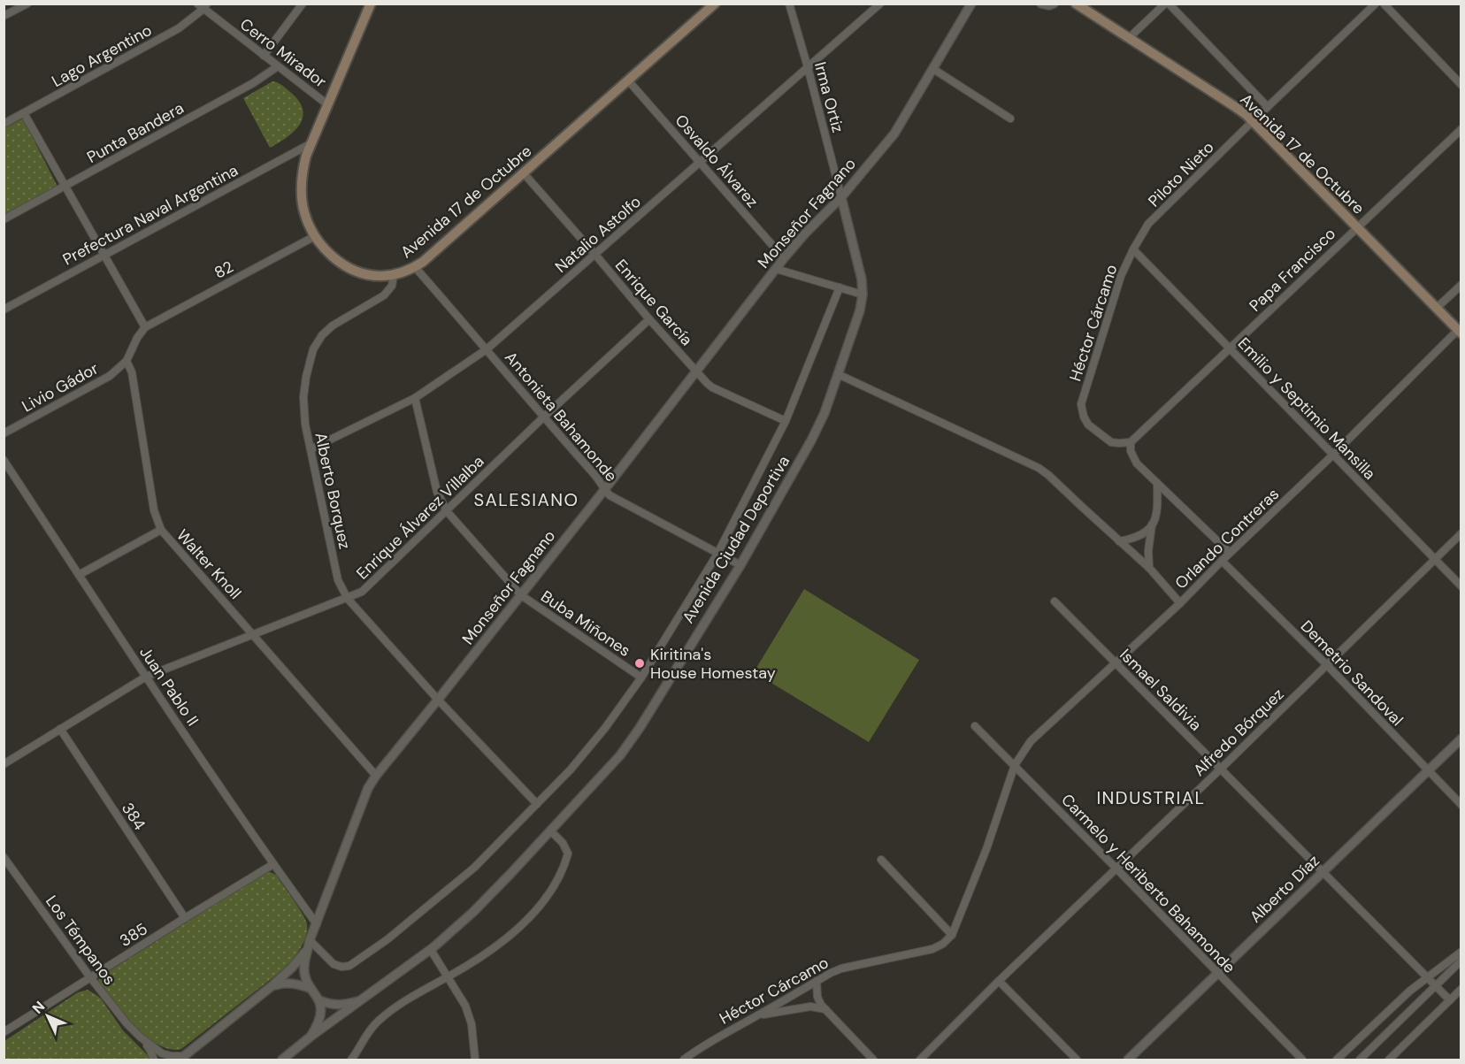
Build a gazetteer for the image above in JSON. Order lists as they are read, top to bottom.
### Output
{
  "streets": {
    "main road": ["Avenida 17 de Octubre"],
    "street": [
      "Cerro Mirador",
      "Lago Argentino",
      "Irma Ortiz",
      "Punta Bandera",
      "Osvaldo Álvarez",
      "Piloto Nieto",
      "Monseñor Fagnano",
      "Prefectura Naval Argentina",
      "Natalio Astolfo",
      "82",
      "Papa Francisco",
      "Enrique García",
      "Héctor Cárcamo",
      "Livio Gádor",
      "Emilio y Septimio Mansilla",
      "Antonieta Bahamonde",
      "Alberto Borquez",
      "Enrique Álvarez Villalba",
      "Orlando Contreras",
      "Avenida Ciudad Deportiva",
      "Walter Knoll",
      "Buba Miñones",
      "Demetrio Sandoval",
      "Juan Pablo II",
      "Ismael Saldivia",
      "Alfredo Bórquez",
      "384",
      "Carmelo y Heriberto Bahamonde",
      "Alberto Díaz",
      "385",
      "Los Témpanos"
    ]
  },
  "crossings": [
    ["Cerro Mirador", "Lago Argentino"],
    ["Cerro Mirador", "Punta Bandera"],
    ["Cerro Mirador", "Avenida 17 de Octubre"],
    ["Irma Ortiz", "Monseñor Fagnano"],
    ["Irma Ortiz", "Natalio Astolfo"],
    ["Irma Ortiz", "Avenida Ciudad Deportiva"],
    ["Avenida 17 de Octubre", "Osvaldo Álvarez"],
    ["Avenida 17 de Octubre", "Piloto Nieto"],
    ["Avenida 17 de Octubre", "Prefectura Naval Argentina"],
    ["Avenida 17 de Octubre", "82"],
    ["Avenida 17 de Octubre", "Papa Francisco"],
    ["Avenida 17 de Octubre", "Enrique García"],
    ["Avenida 17 de Octubre", "Antonieta Bahamonde"],
    ["Avenida 17 de Octubre", "Alberto Borquez"],
    ["Avenida 17 de Octubre", "Orlando Contreras"],
    ["Osvaldo Álvarez", "Monseñor Fagnano"],
    ["Osvaldo Álvarez", "Natalio Astolfo"],
    ["Piloto Nieto", "Héctor Cárcamo"],
    ["Piloto Nieto", "Emilio y Septimio Mansilla"],
    ["Monseñor Fagnano", "Enrique García"],
    ["Monseñor Fagnano", "Antonieta Bahamonde"],
    ["Monseñor Fagnano", "Alberto Borquez"],
    ["Monseñor Fagnano", "Avenida Ciudad Deportiva"],
    ["Monseñor Fagnano", "Walter Knoll"],
    ["Monseñor Fagnano", "Buba Miñones"],
    ["Monseñor Fagnano", "Juan Pablo II"],
    ["Monseñor Fagnano", "Los Témpanos"],
    ["Natalio Astolfo", "Enrique García"],
    ["Natalio Astolfo", "Antonieta Bahamonde"],
    ["Natalio Astolfo", "Alberto Borquez"],
    ["Natalio Astolfo", "Buba Miñones"],
    ["Papa Francisco", "Héctor Cárcamo"],
    ["Papa Francisco", "Emilio y Septimio Mansilla"],
    ["Enrique García", "Enrique Álvarez Villalba"],
    ["Enrique García", "Avenida Ciudad Deportiva"],
    ["Héctor Cárcamo", "Emilio y Septimio Mansilla"],
    ["Livio Gádor", "Walter Knoll"],
    ["Emilio y Septimio Mansilla", "Orlando Contreras"],
    ["Emilio y Septimio Mansilla", "Alfredo Bórquez"],
    ["Antonieta Bahamonde", "Enrique Álvarez Villalba"],
    ["Antonieta Bahamonde", "Avenida Ciudad Deportiva"],
    ["Alberto Borquez", "Enrique Álvarez Villalba"],
    ["Alberto Borquez", "Avenida Ciudad Deportiva"],
    ["Enrique Álvarez Villalba", "Walter Knoll"],
    ["Enrique Álvarez Villalba", "Buba Miñones"],
    ["Enrique Álvarez Villalba", "Juan Pablo II"],
    ["Enrique Álvarez Villalba", "384"],
    ["Orlando Contreras", "Demetrio Sandoval"],
    ["Orlando Contreras", "Ismael Saldivia"],
    ["Orlando Contreras", "Carmelo y Heriberto Bahamonde"],
    ["Avenida Ciudad Deportiva", "Buba Miñones"],
    ["Demetrio Sandoval", "Alfredo Bórquez"],
    ["Demetrio Sandoval", "Alberto Díaz"],
    ["Juan Pablo II", "385"],
    ["Ismael Saldivia", "Alfredo Bórquez"],
    ["Ismael Saldivia", "Alberto Díaz"],
    ["Alfredo Bórquez", "Carmelo y Heriberto Bahamonde"],
    ["384", "385"],
    ["Carmelo y Heriberto Bahamonde", "Alberto Díaz"],
    ["385", "Los Témpanos"]
  ],
  "districts": ["SALESIANO", "INDUSTRIAL"],
  "places": ["Kiritina's House Homestay"],
  "north": "top left"
}
